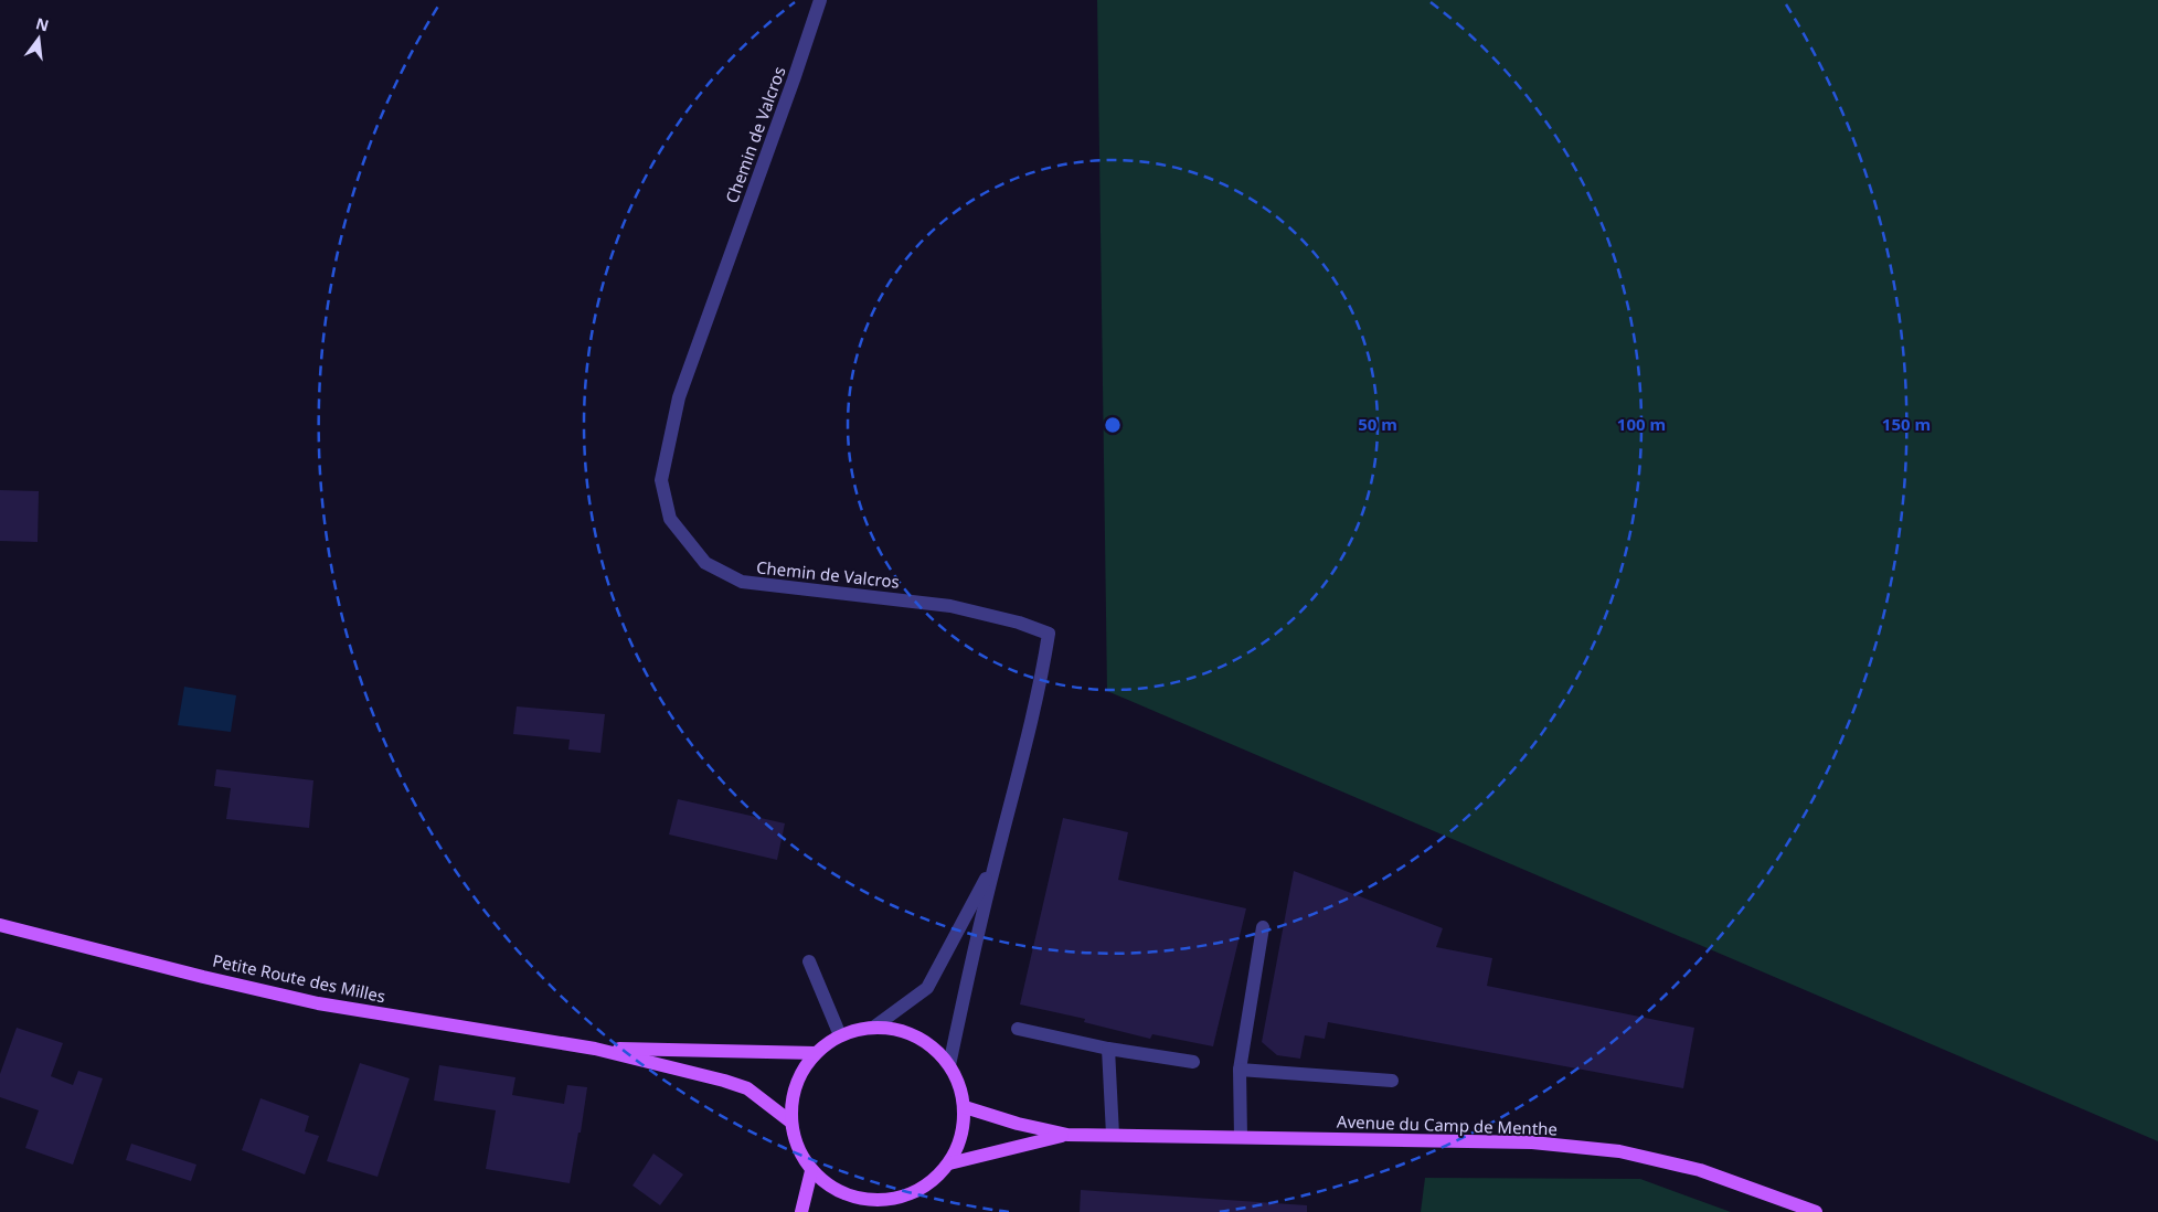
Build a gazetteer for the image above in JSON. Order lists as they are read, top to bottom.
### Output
{
  "streets": {
    "main road": ["Petite Route des Milles", "Avenue du Camp de Menthe"],
    "street": ["Chemin de Valcros"]
  },
  "crossings": [
    ["Chemin de Valcros", "Petite Route des Milles"],
    ["Chemin de Valcros", "Avenue du Camp de Menthe"],
    ["Petite Route des Milles", "Avenue du Camp de Menthe"]
  ],
  "north": "top",
  "rings": ["50 m", "100 m", "150 m"]
}
